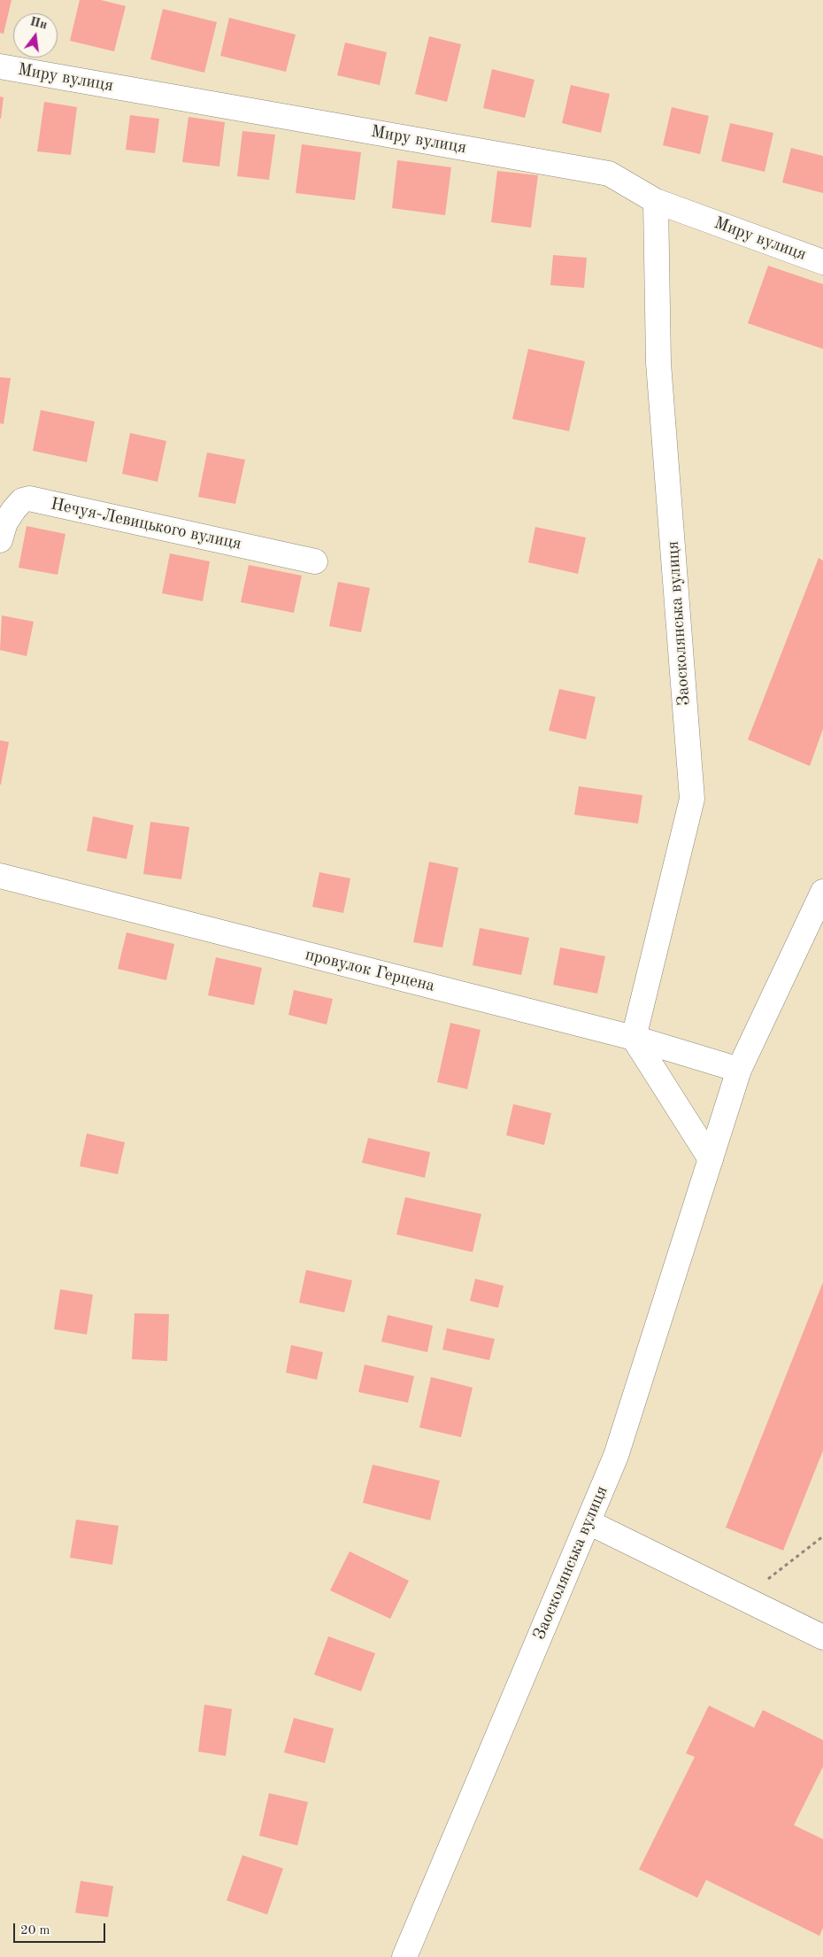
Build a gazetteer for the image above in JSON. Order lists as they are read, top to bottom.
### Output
{
  "streets": {
    "street": [
      "Миру вулиця",
      "Нечуя-Левицького вулиця",
      "Заосколянська вулиця",
      "провулок Герцена"
    ]
  },
  "crossings": [
    ["Миру вулиця", "Заосколянська вулиця"],
    ["Заосколянська вулиця", "провулок Герцена"]
  ],
  "scale_bar": "20 m",
  "north": "top"
}
